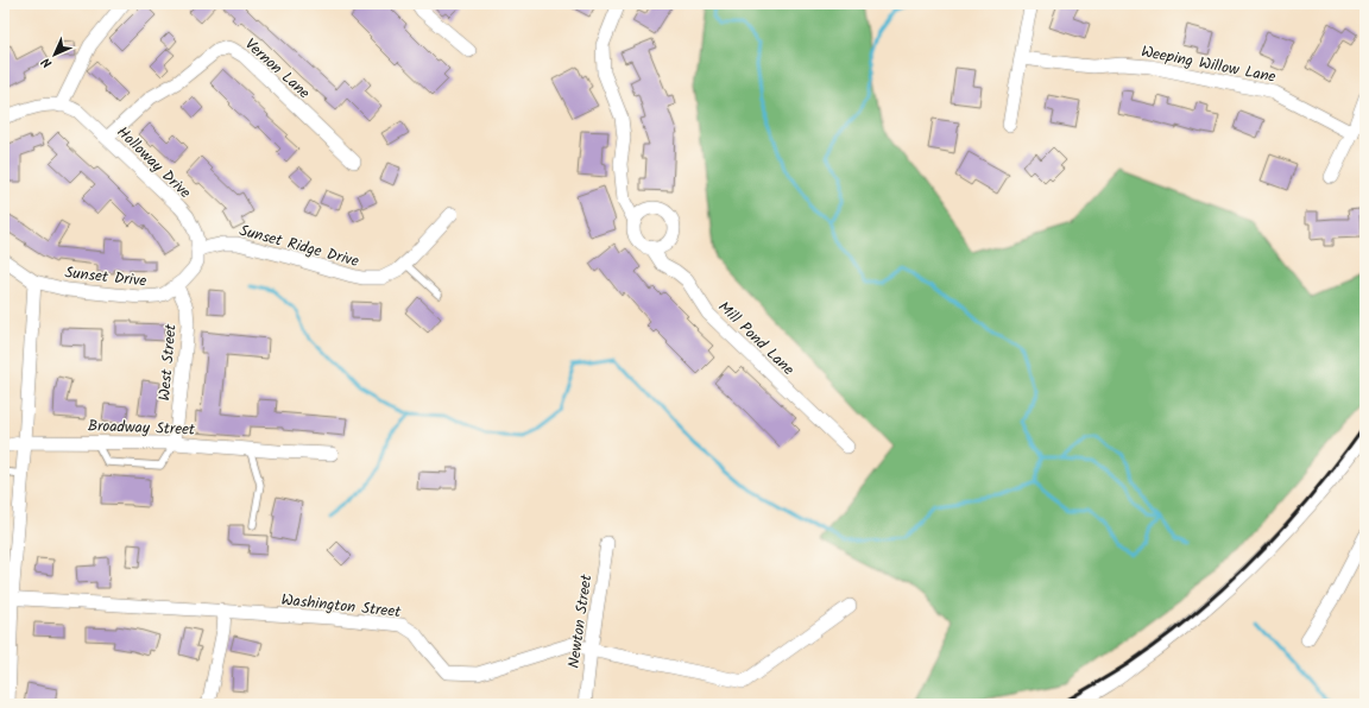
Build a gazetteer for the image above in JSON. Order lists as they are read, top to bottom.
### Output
{
  "streets": {
    "street": [
      "Weeping Willow Lane",
      "Vernon Lane",
      "Holloway Drive",
      "Sunset Ridge Drive",
      "Sunset Drive",
      "Mill Pond Lane",
      "West Street",
      "Broadway Street",
      "Washington Street",
      "Newton Street"
    ]
  },
  "crossings": [
    ["Vernon Lane", "Holloway Drive"],
    ["Holloway Drive", "Sunset Ridge Drive"],
    ["Holloway Drive", "Sunset Drive"],
    ["Sunset Ridge Drive", "Sunset Drive"],
    ["Sunset Drive", "West Street"],
    ["West Street", "Broadway Street"],
    ["Washington Street", "Newton Street"]
  ],
  "north": "bottom left"
}
